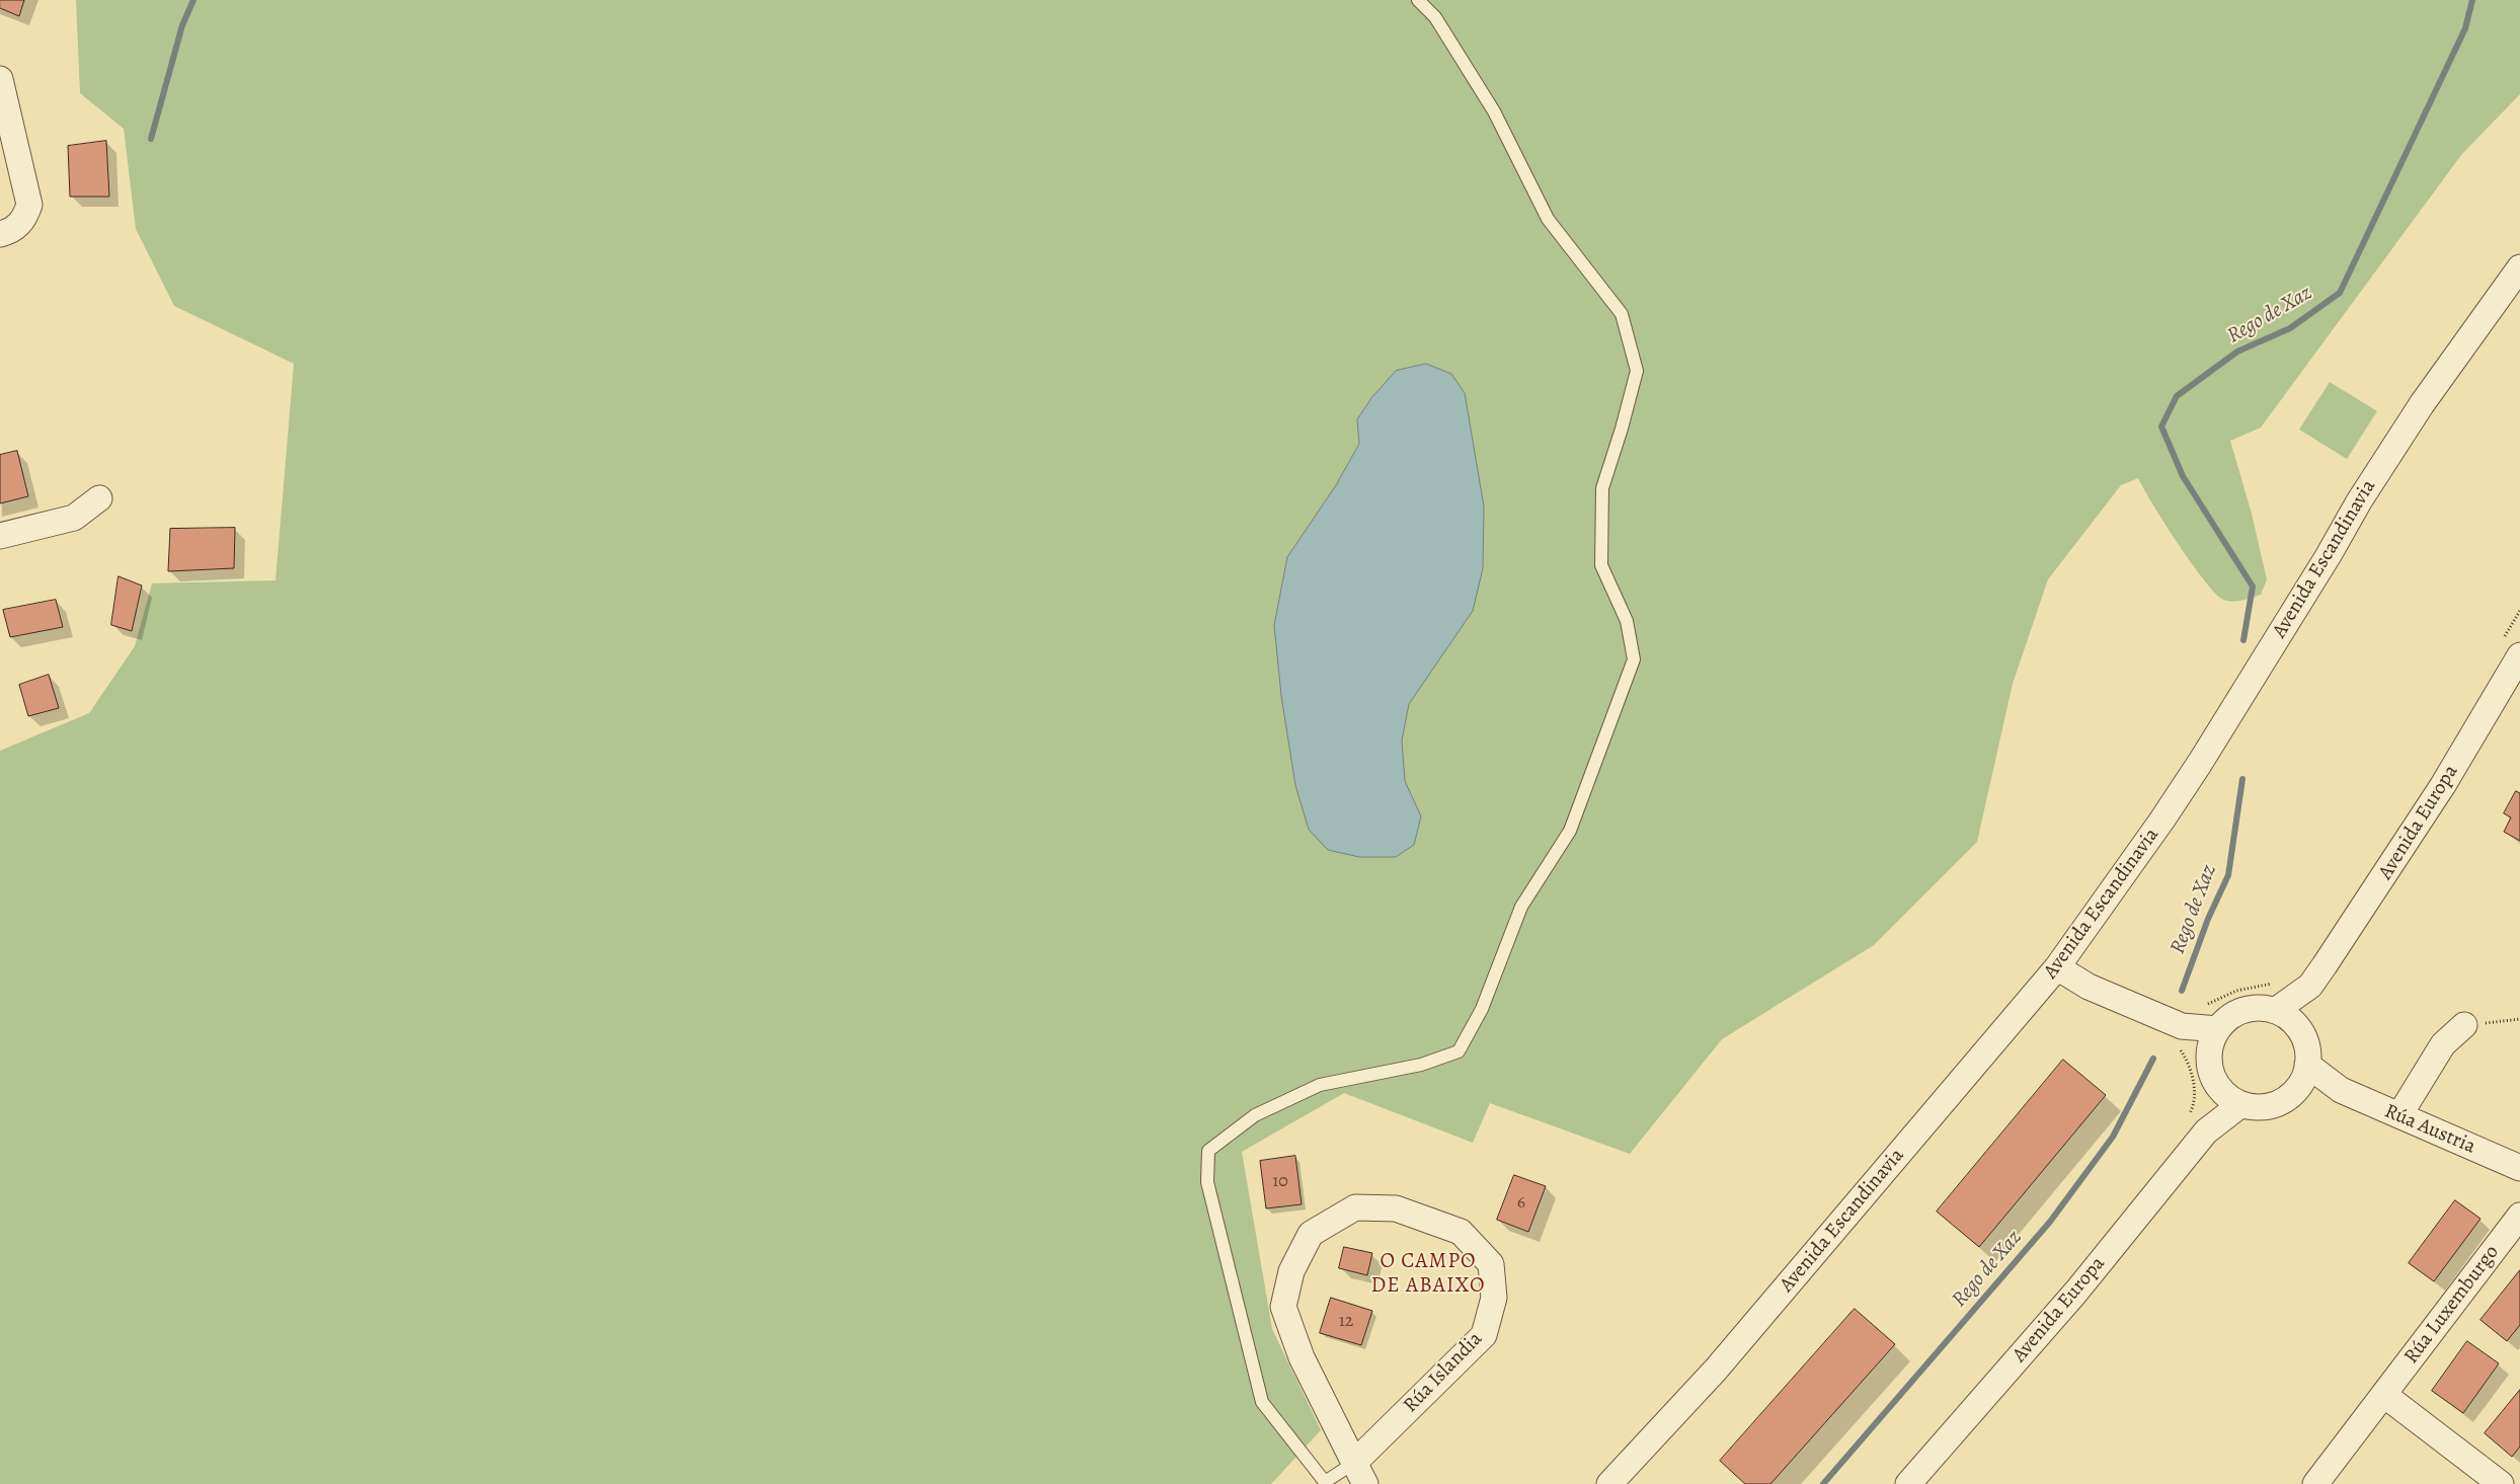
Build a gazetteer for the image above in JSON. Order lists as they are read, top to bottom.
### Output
{
  "streets": {
    "street": [
      "Avenida Escandinavia",
      "Avenida Europa",
      "Rúa Austria",
      "Rúa Luxemburgo",
      "Rúa Islandia"
    ]
  },
  "crossings": [
    ["Avenida Europa", "Rúa Austria"]
  ],
  "districts": ["O CAMPO DE ABAIXO"],
  "water": ["Rego de Xaz"],
  "house_numbers": ["10", "6", "12"]
}
